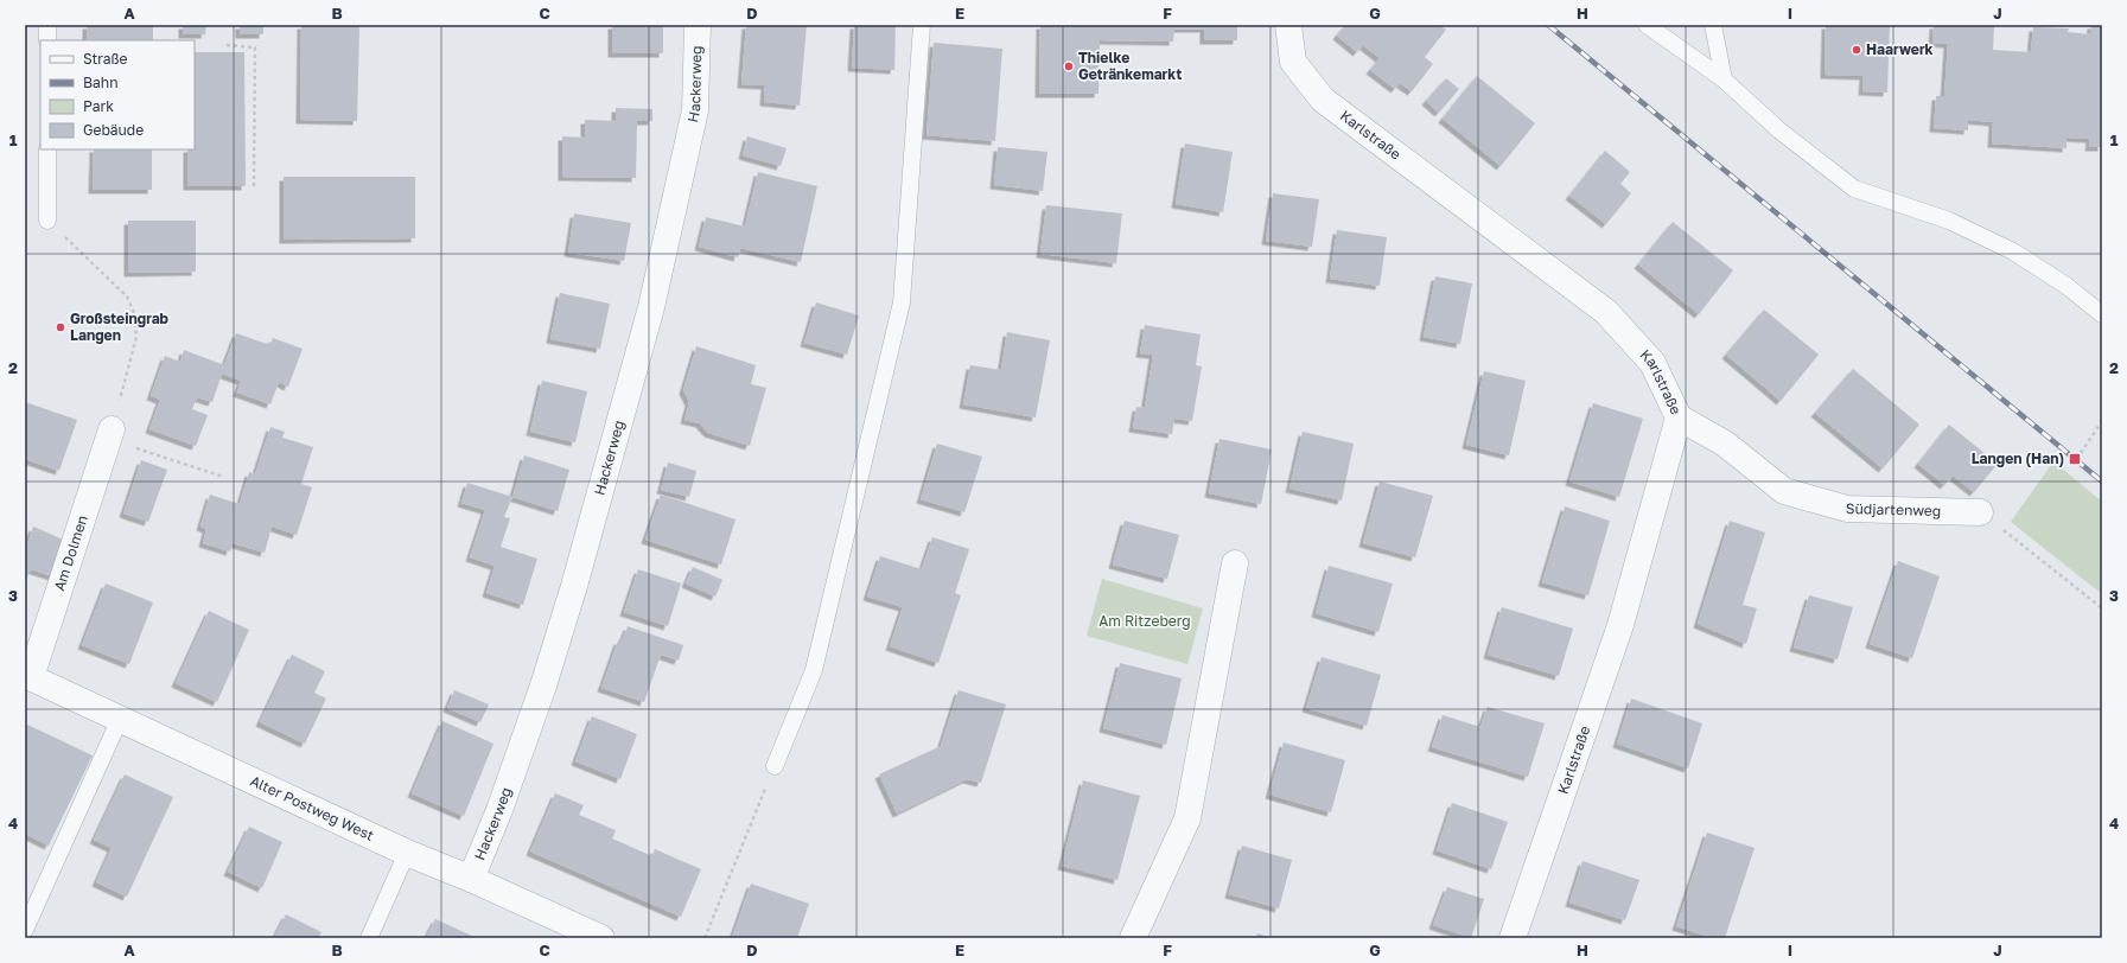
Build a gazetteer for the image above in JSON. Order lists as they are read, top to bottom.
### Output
{
  "streets": {
    "street": [
      "Hackerweg",
      "Karlstraße",
      "Südjartenweg",
      "Am Dolmen",
      "Alter Postweg West"
    ]
  },
  "crossings": [
    ["Hackerweg", "Alter Postweg West"],
    ["Karlstraße", "Südjartenweg"],
    ["Am Dolmen", "Alter Postweg West"]
  ],
  "parks": ["Am Ritzeberg"],
  "places": {
    "other": ["Haarwerk", "Thielke Getränkemarkt", "Großsteingrab Langen"],
    "transit": ["Langen (Han)"]
  },
  "legend": [
    "Straße",
    "Bahn",
    "Park",
    "Gebäude"
  ],
  "grid": {
    "columns": [
      "A",
      "B",
      "C",
      "D",
      "E",
      "F",
      "G",
      "H",
      "I",
      "J"
    ],
    "rows": [
      "1",
      "2",
      "3",
      "4"
    ]
  }
}
